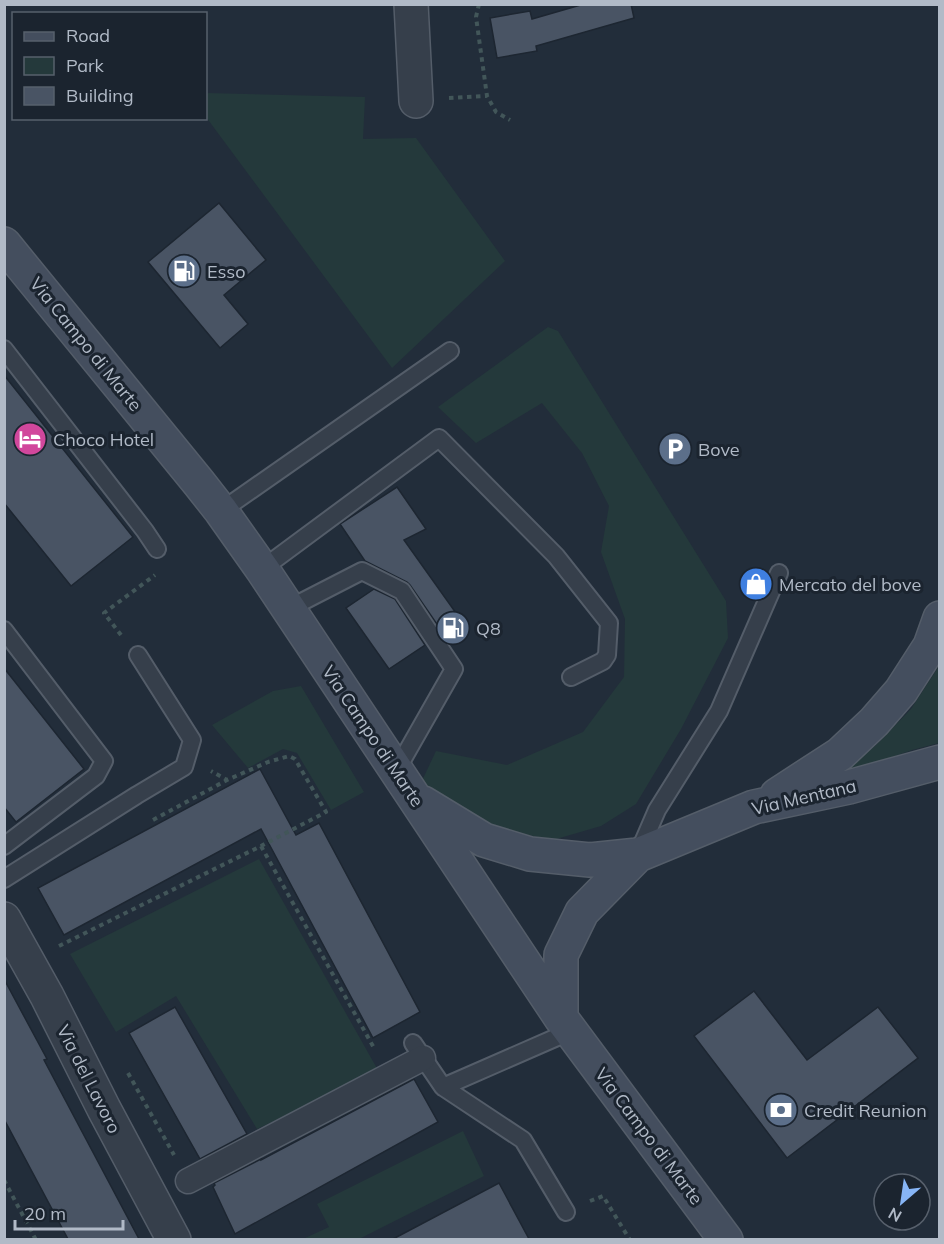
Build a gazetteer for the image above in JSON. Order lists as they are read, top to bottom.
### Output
{
  "streets": {
    "main road": ["Via Campo di Marte", "Via Mentana"],
    "street": ["Via del Lavoro"]
  },
  "crossings": [
    ["Via Campo di Marte", "Via Mentana"]
  ],
  "places": {
    "fuel station": ["Esso", "Q8"],
    "hotel": ["Choco Hotel"],
    "parking": ["Bove"],
    "shop": ["Mercato del bove"],
    "bank": ["Credit Reunion"]
  },
  "legend": ["Road", "Park", "Building"],
  "scale_bar": "20 m",
  "north": "bottom left"
}
